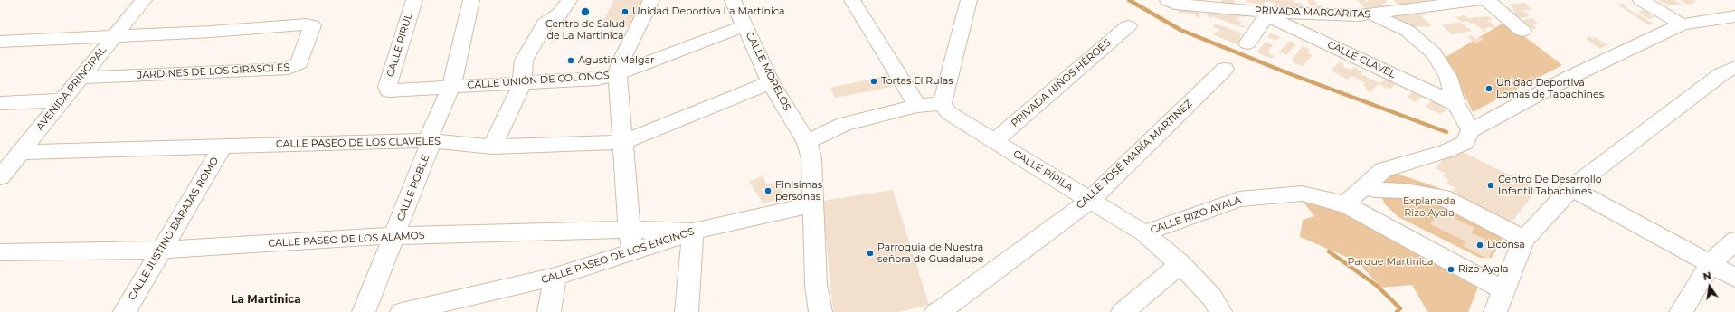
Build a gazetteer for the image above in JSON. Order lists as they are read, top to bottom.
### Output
{
  "streets": {
    "street": [
      "PRIVADA MARGARITAS",
      "CALLE PIRUL",
      "CALLE CLAVEL",
      "JARDINES DE LOS GIRASOLES",
      "CALLE MORELOS",
      "CALLE UNIÓN DE COLONOS",
      "PRIVADA NIÑOS HÉROES",
      "AVENIDA PRINCIPAL",
      "CALLE PASEO DE LOS CLAVELES",
      "CALLE JOSÉ MARÍA MARTÍNEZ",
      "CALLE PÍPILA",
      "CALLE ROBLE",
      "CALLE RIZO AYALA",
      "CALLE JUSTINO BARAJAS ROMO",
      "CALLE PASEO DE LOS ÁLAMOS",
      "CALLE PASEO DE LOS ENCINOS"
    ]
  },
  "crossings": [
    ["PRIVADA MARGARITAS", "CALLE CLAVEL"],
    ["CALLE PIRUL", "CALLE UNIÓN DE COLONOS"],
    ["JARDINES DE LOS GIRASOLES", "AVENIDA PRINCIPAL"],
    ["CALLE MORELOS", "CALLE UNIÓN DE COLONOS"],
    ["CALLE MORELOS", "CALLE PASEO DE LOS CLAVELES"],
    ["CALLE MORELOS", "CALLE PASEO DE LOS ENCINOS"],
    ["CALLE UNIÓN DE COLONOS", "CALLE ROBLE"],
    ["PRIVADA NIÑOS HÉROES", "CALLE PÍPILA"],
    ["AVENIDA PRINCIPAL", "CALLE PASEO DE LOS CLAVELES"],
    ["CALLE PASEO DE LOS CLAVELES", "CALLE ROBLE"],
    ["CALLE PASEO DE LOS CLAVELES", "CALLE JUSTINO BARAJAS ROMO"],
    ["CALLE JOSÉ MARÍA MARTÍNEZ", "CALLE PÍPILA"],
    ["CALLE PÍPILA", "CALLE RIZO AYALA"],
    ["CALLE ROBLE", "CALLE PASEO DE LOS ÁLAMOS"],
    ["CALLE JUSTINO BARAJAS ROMO", "CALLE PASEO DE LOS ÁLAMOS"],
    ["CALLE PASEO DE LOS ÁLAMOS", "CALLE PASEO DE LOS ENCINOS"]
  ],
  "districts": ["La Martinica"],
  "parks": ["Explanada Rizo Ayala", "Parque Martinica"],
  "places": [
    "Centro de Salud de La Martinica",
    "Unidad Deportiva La Martínica",
    "Agustin Melgar",
    "Tortas El Rulas",
    "Unidad Deportiva Lomas de Tabachines",
    "Centro De Desarrollo Infantil Tabachines",
    "Finisimas personas",
    "Liconsa",
    "Parroquia de Nuestra señora de Guadalupe",
    "Rizo Ayala"
  ],
  "north": "top"
}
